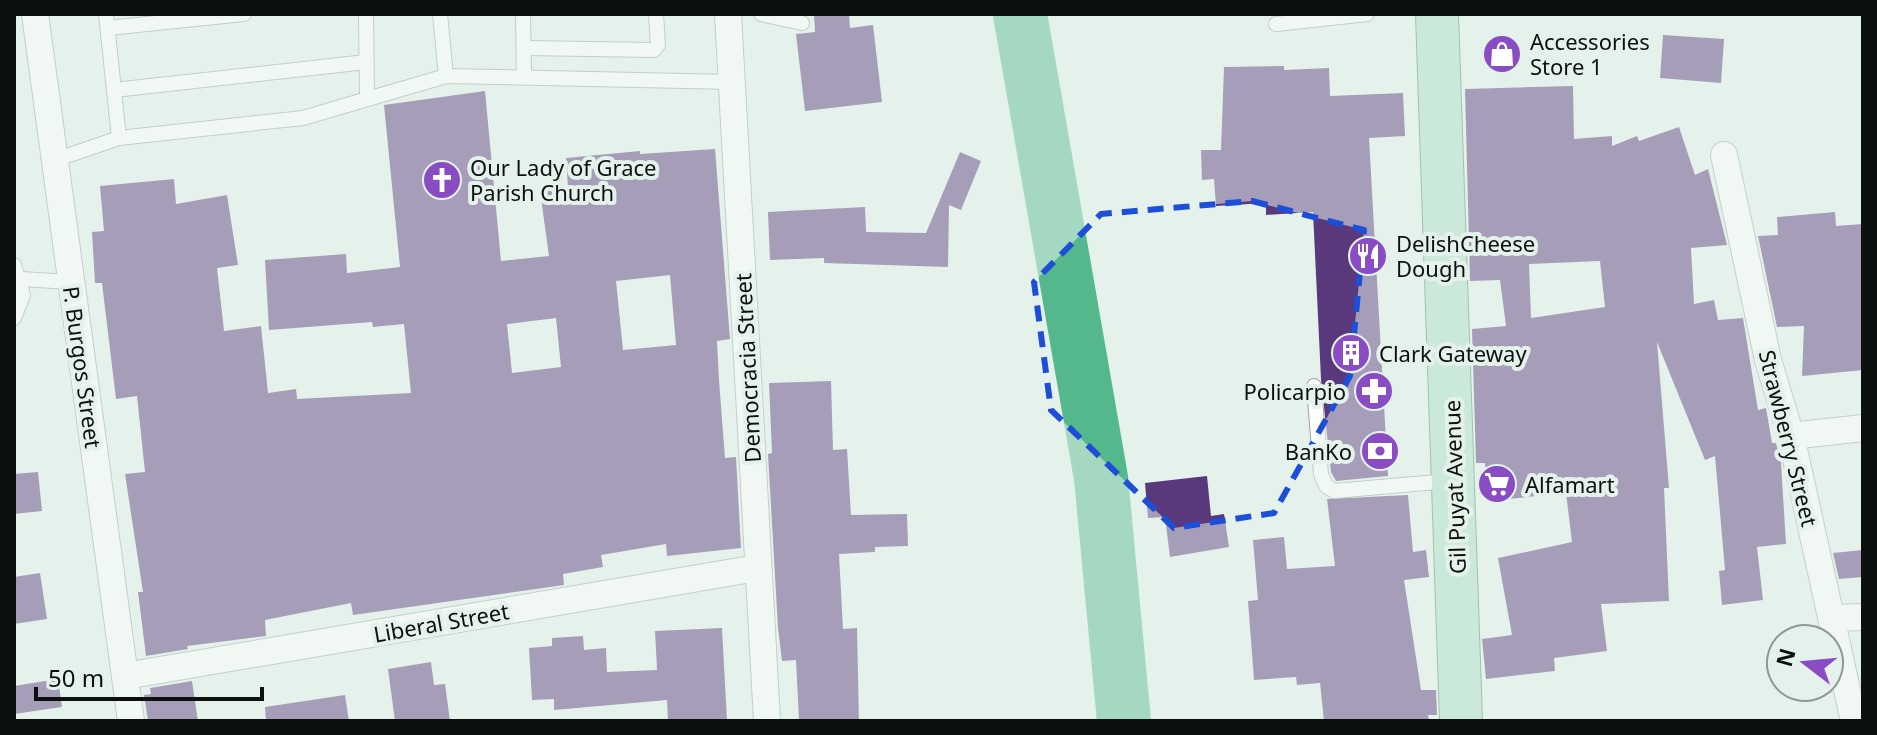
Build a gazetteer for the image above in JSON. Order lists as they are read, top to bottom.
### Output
{
  "streets": {
    "main road": ["Gil Puyat Avenue"],
    "street": [
      "P. Burgos Street",
      "Democracia Street",
      "Strawberry Street",
      "Liberal Street"
    ]
  },
  "crossings": [
    ["P. Burgos Street", "Liberal Street"],
    ["Democracia Street", "Liberal Street"]
  ],
  "places": {
    "shop": ["Accessories Store 1"],
    "church": ["Our Lady of Grace Parish Church"],
    "restaurant": ["DelishCheese Dough"],
    "building": ["Clark Gateway"],
    "pharmacy": ["Policarpio"],
    "bank": ["BanKo"],
    "supermarket": ["Alfamart"]
  },
  "scale_bar": "50 m",
  "north": "left"
}
